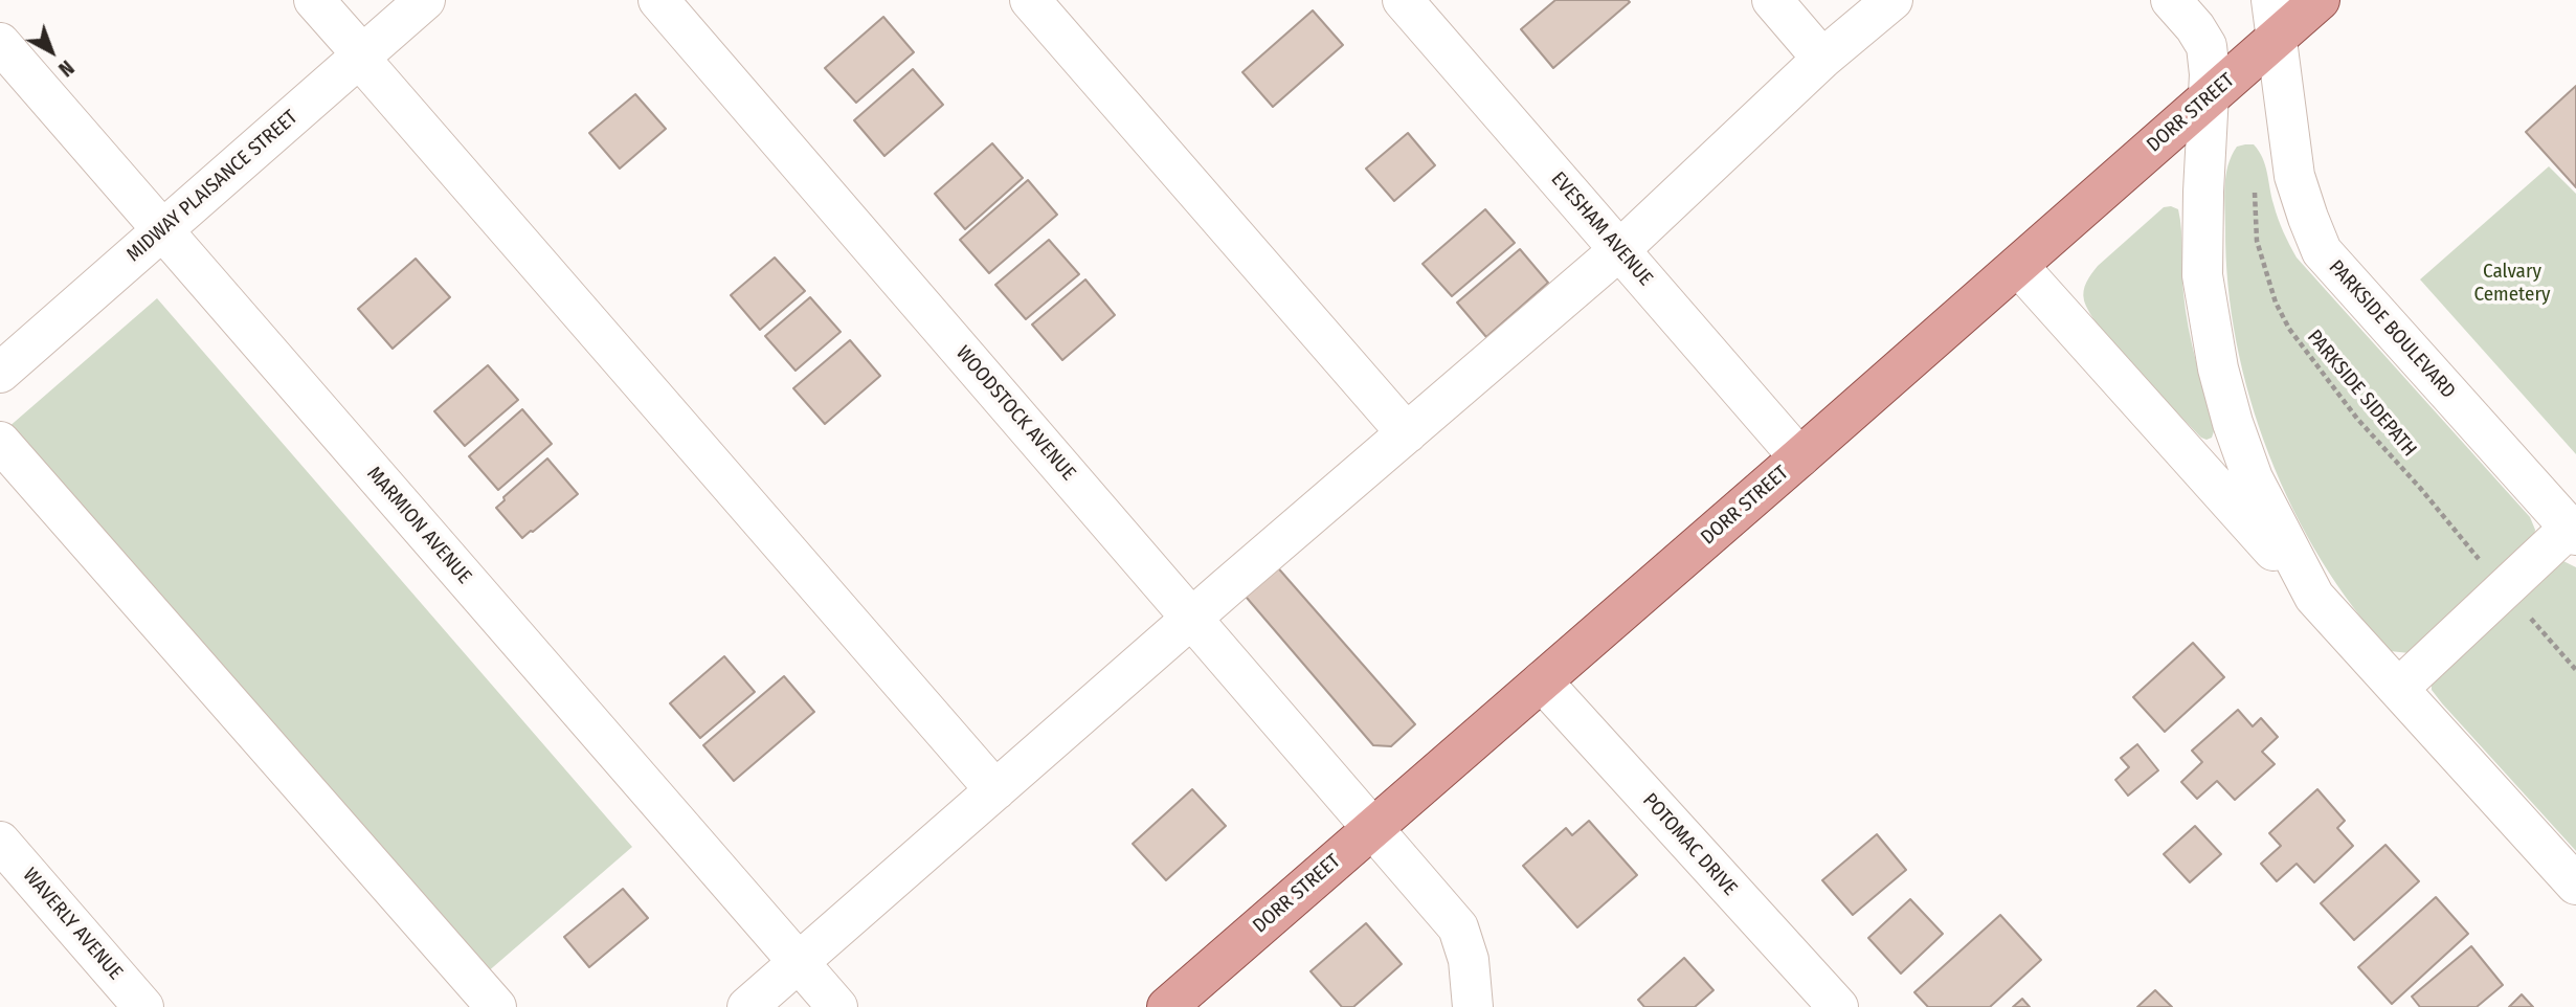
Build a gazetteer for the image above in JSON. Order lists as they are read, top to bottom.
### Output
{
  "streets": {
    "main road": ["DORR STREET"],
    "street": [
      "MIDWAY PLAISANCE STREET",
      "EVESHAM AVENUE",
      "PARKSIDE BOULEVARD",
      "WOODSTOCK AVENUE",
      "MARMION AVENUE",
      "POTOMAC DRIVE",
      "WAVERLY AVENUE"
    ],
    "path": ["PARKSIDE SIDEPATH"]
  },
  "crossings": [
    ["DORR STREET", "EVESHAM AVENUE"],
    ["DORR STREET", "PARKSIDE BOULEVARD"],
    ["DORR STREET", "WOODSTOCK AVENUE"],
    ["DORR STREET", "POTOMAC DRIVE"],
    ["MIDWAY PLAISANCE STREET", "MARMION AVENUE"]
  ],
  "parks": ["Calvary Cemetery"],
  "north": "bottom right"
}
